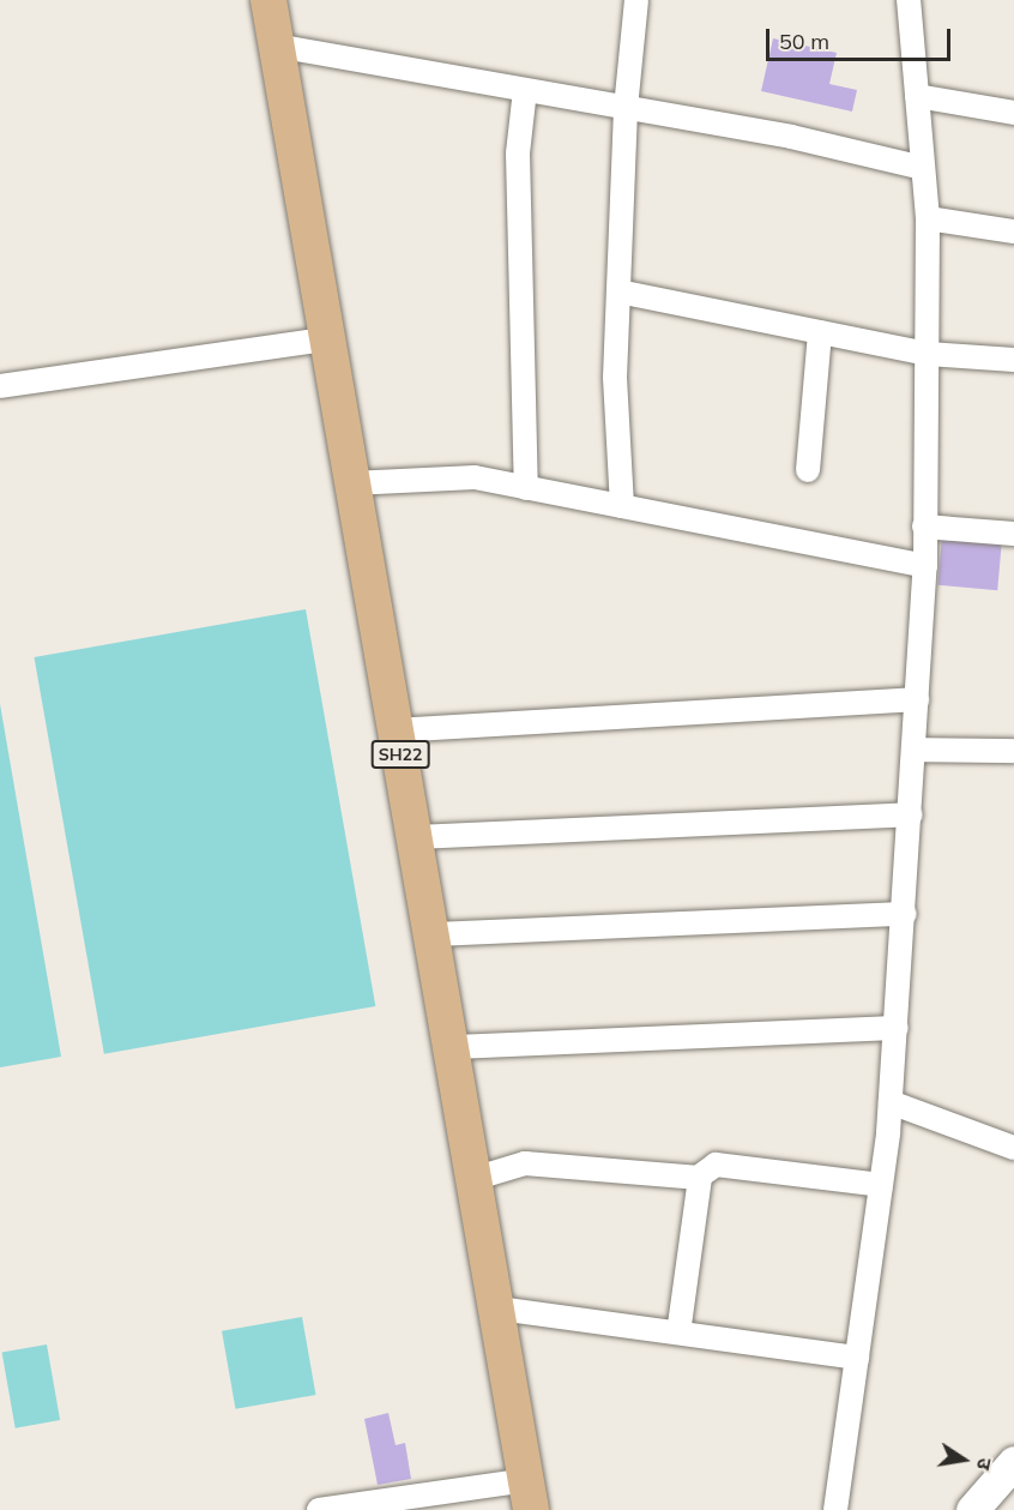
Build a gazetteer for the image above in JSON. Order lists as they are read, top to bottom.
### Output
{
  "streets": {
    "main road": ["SH22"]
  },
  "scale_bar": "50 m",
  "north": "right"
}
